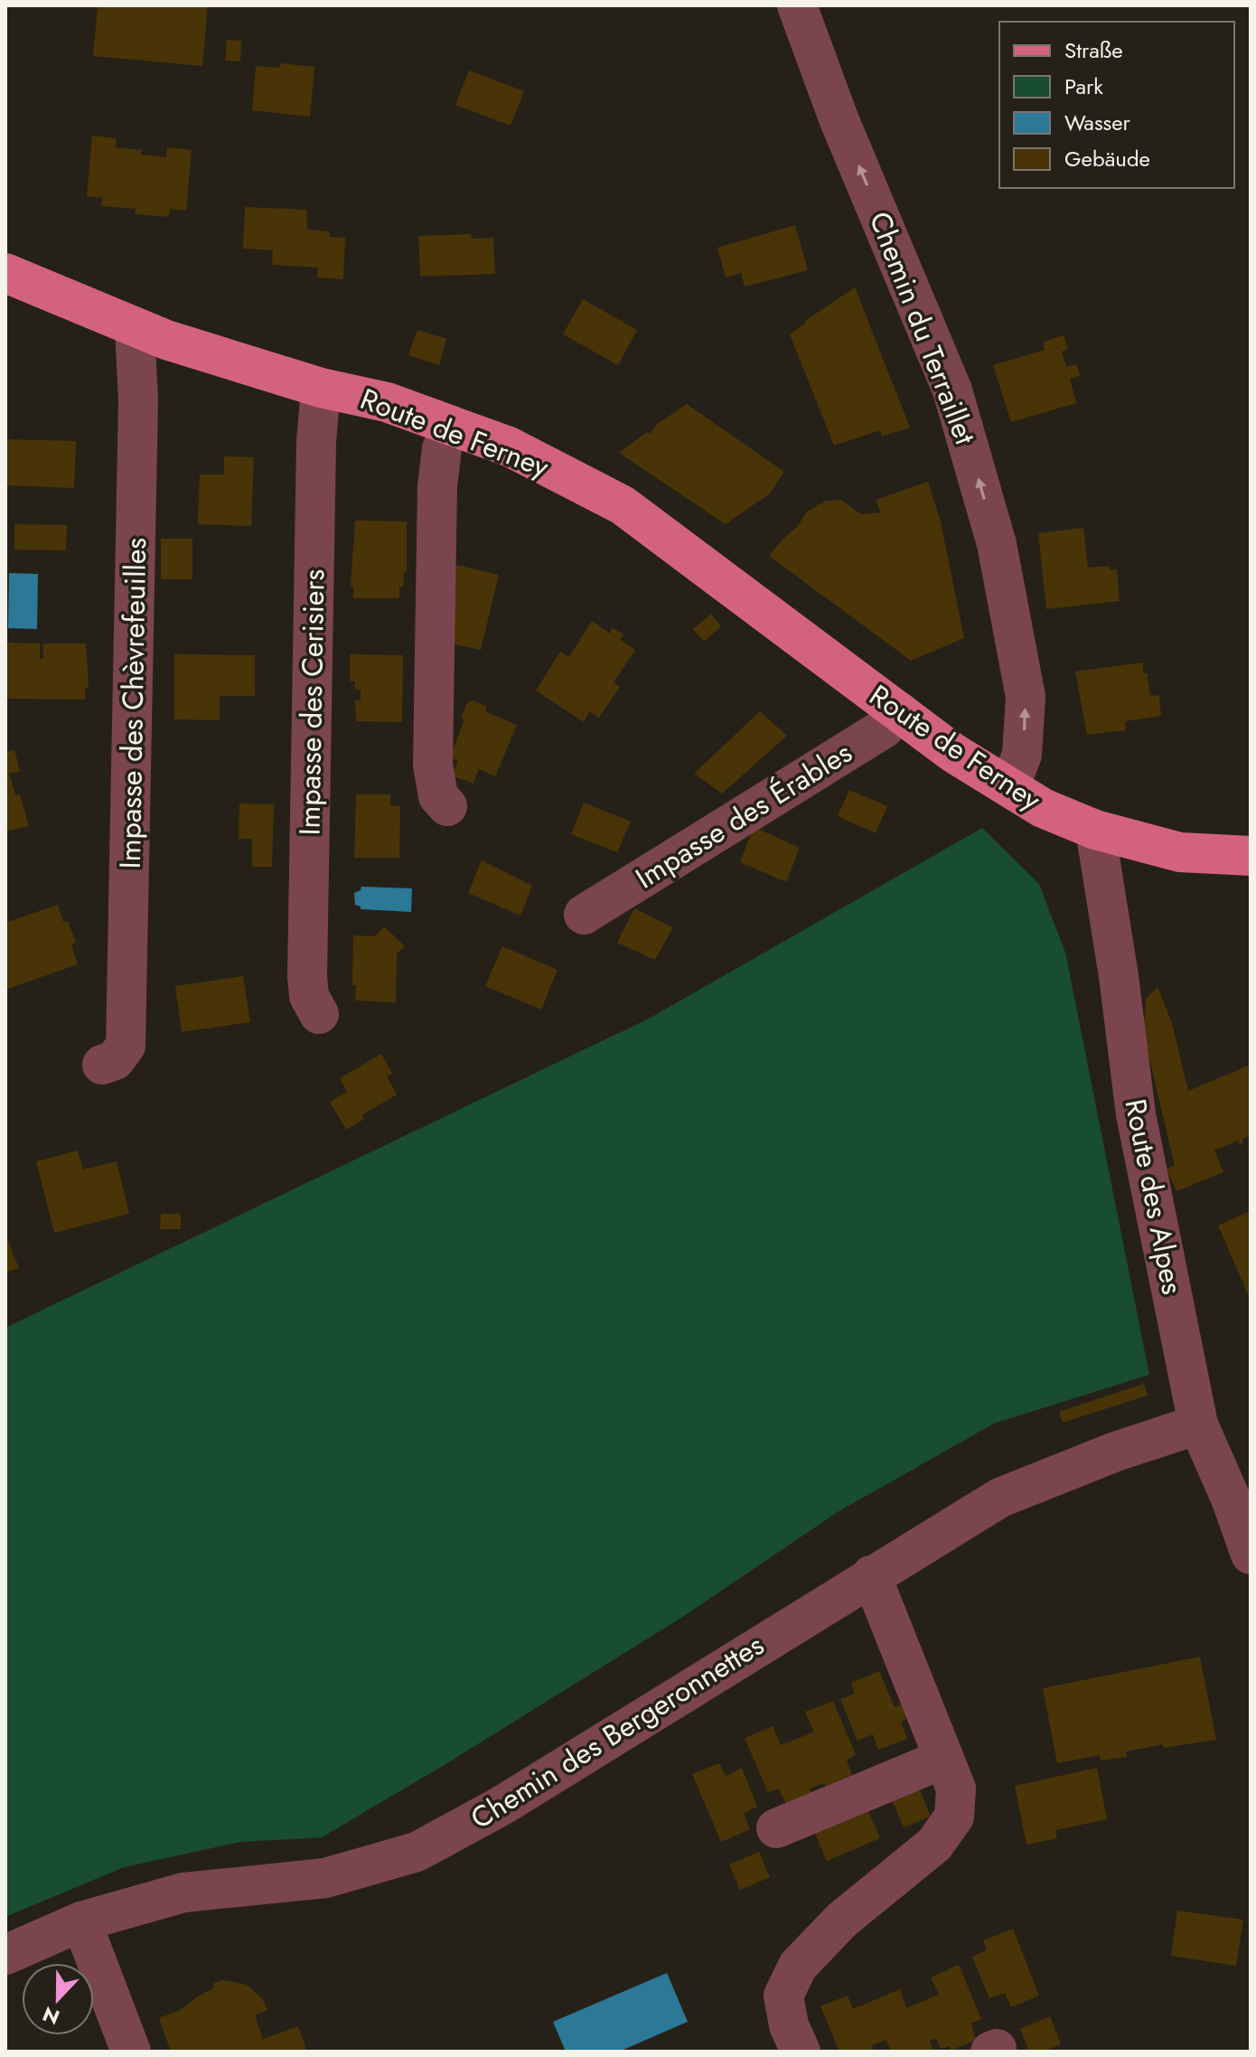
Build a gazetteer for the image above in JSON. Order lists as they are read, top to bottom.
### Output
{
  "streets": {
    "main road": ["Route de Ferney"],
    "street": [
      "Chemin du Terraillet",
      "Impasse des Cerisiers",
      "Impasse des Chèvrefeuilles",
      "Impasse des Érables",
      "Route des Alpes",
      "Chemin des Bergeronnettes"
    ]
  },
  "crossings": [
    ["Chemin du Terraillet", "Route de Ferney"],
    ["Route de Ferney", "Impasse des Cerisiers"],
    ["Route de Ferney", "Impasse des Chèvrefeuilles"],
    ["Route de Ferney", "Impasse des Érables"],
    ["Route de Ferney", "Route des Alpes"],
    ["Route des Alpes", "Chemin des Bergeronnettes"]
  ],
  "one_way": ["Chemin du Terraillet"],
  "legend": [
    "Straße",
    "Park",
    "Wasser",
    "Gebäude"
  ],
  "north": "bottom"
}
